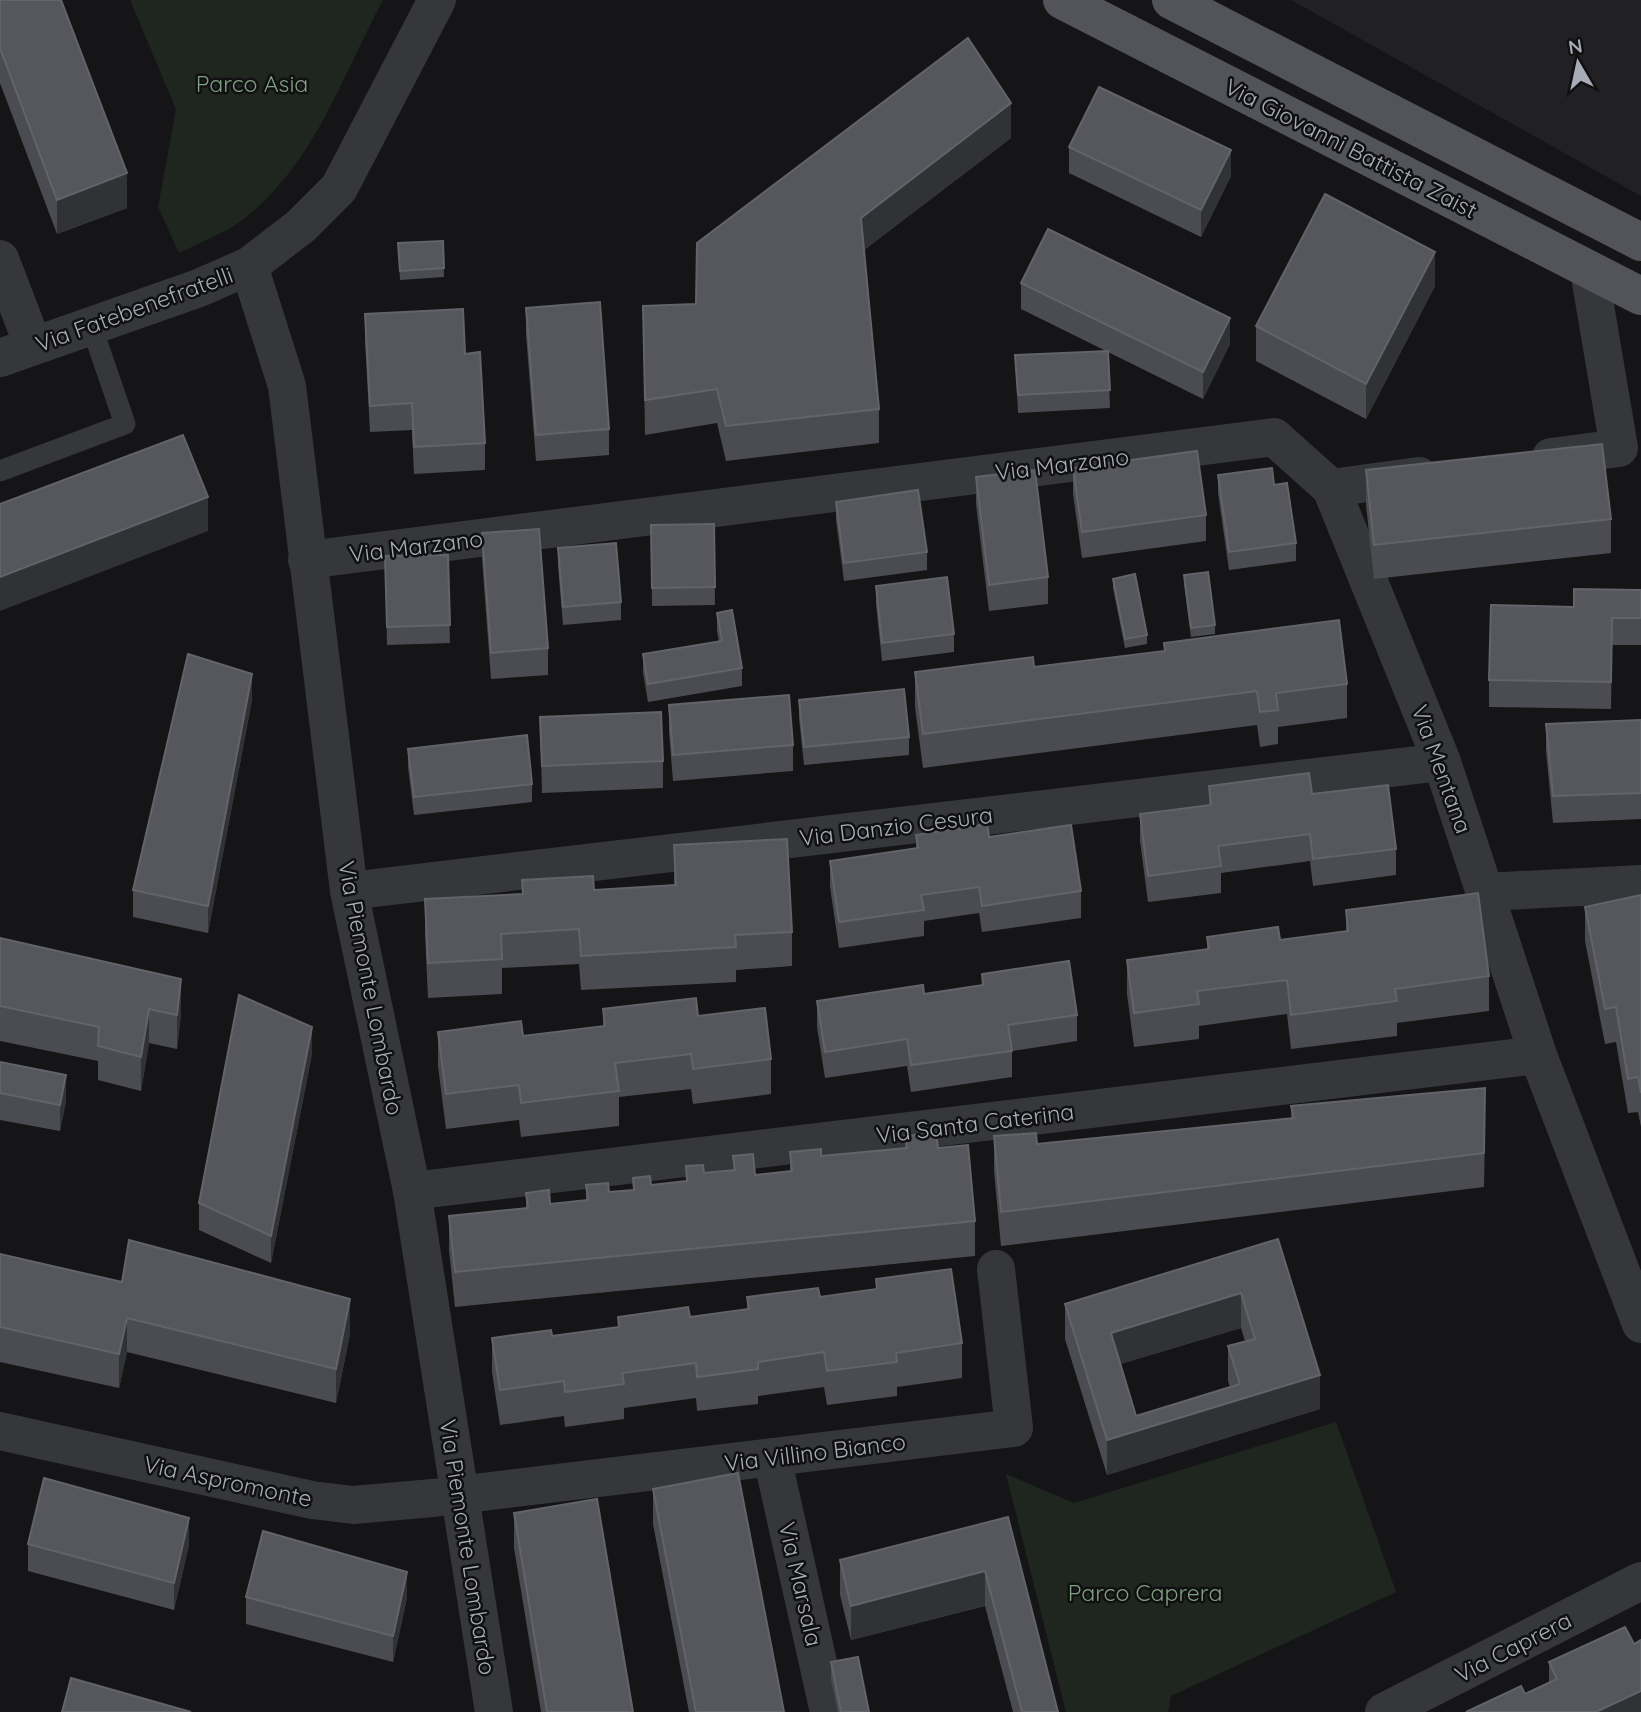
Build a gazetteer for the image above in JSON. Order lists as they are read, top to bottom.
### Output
{
  "streets": {
    "main road": ["Via Giovanni Battista Zaist"],
    "street": [
      "Via Fatebenefratelli",
      "Via Marzano",
      "Via Mentana",
      "Via Danzio Cesura",
      "Via Piemonte Lombardo",
      "Via Santa Caterina",
      "Via Villino Bianco",
      "Via Aspromonte",
      "Via Marsala",
      "Via Caprera"
    ]
  },
  "crossings": [
    ["Via Fatebenefratelli", "Via Piemonte Lombardo"],
    ["Via Marzano", "Via Mentana"],
    ["Via Marzano", "Via Piemonte Lombardo"],
    ["Via Mentana", "Via Danzio Cesura"],
    ["Via Mentana", "Via Santa Caterina"],
    ["Via Danzio Cesura", "Via Piemonte Lombardo"],
    ["Via Piemonte Lombardo", "Via Santa Caterina"],
    ["Via Piemonte Lombardo", "Via Villino Bianco"],
    ["Via Piemonte Lombardo", "Via Aspromonte"],
    ["Via Villino Bianco", "Via Aspromonte"],
    ["Via Villino Bianco", "Via Marsala"]
  ],
  "parks": ["Parco Asia", "Parco Caprera"],
  "north": "top"
}
